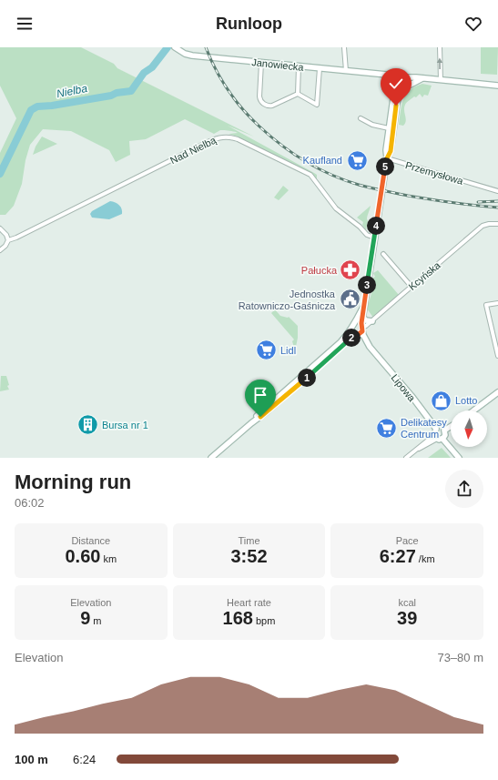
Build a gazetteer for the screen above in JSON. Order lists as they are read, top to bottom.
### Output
{
  "streets": {
    "street": [
      "Janowiecka",
      "Nad Nielbą",
      "Przemysłowa",
      "Kcyńska",
      "Lipowa"
    ]
  },
  "crossings": [
    ["Kcyńska", "Lipowa"]
  ],
  "water": ["Nielba"],
  "places": {
    "supermarket": ["Kaufland", "Lidl", "Delikatesy Centrum"],
    "pharmacy": ["Pałucka"],
    "public building": ["Jednostka Ratowniczo-Gaśnicza"],
    "shop": ["Lotto"],
    "building": ["Bursa nr 1"]
  },
  "north": "bottom",
  "page": {
    "header": "Runloop",
    "pins": [
      "5",
      "4",
      "3",
      "2",
      "1"
    ],
    "heading": ["Morning run", "06:02"],
    "stats": [
      ["Distance", "0.60 km"],
      ["Time", "3:52"],
      ["Pace", "6:27 /km"],
      ["Elevation", "9 m"],
      ["Heart rate", "168 bpm"],
      ["kcal", "39"]
    ],
    "chart": ["Elevation", "73–80 m"],
    "list": [
      {
        "name": "100 m",
        "note": "6:24"
      }
    ]
  }
}
